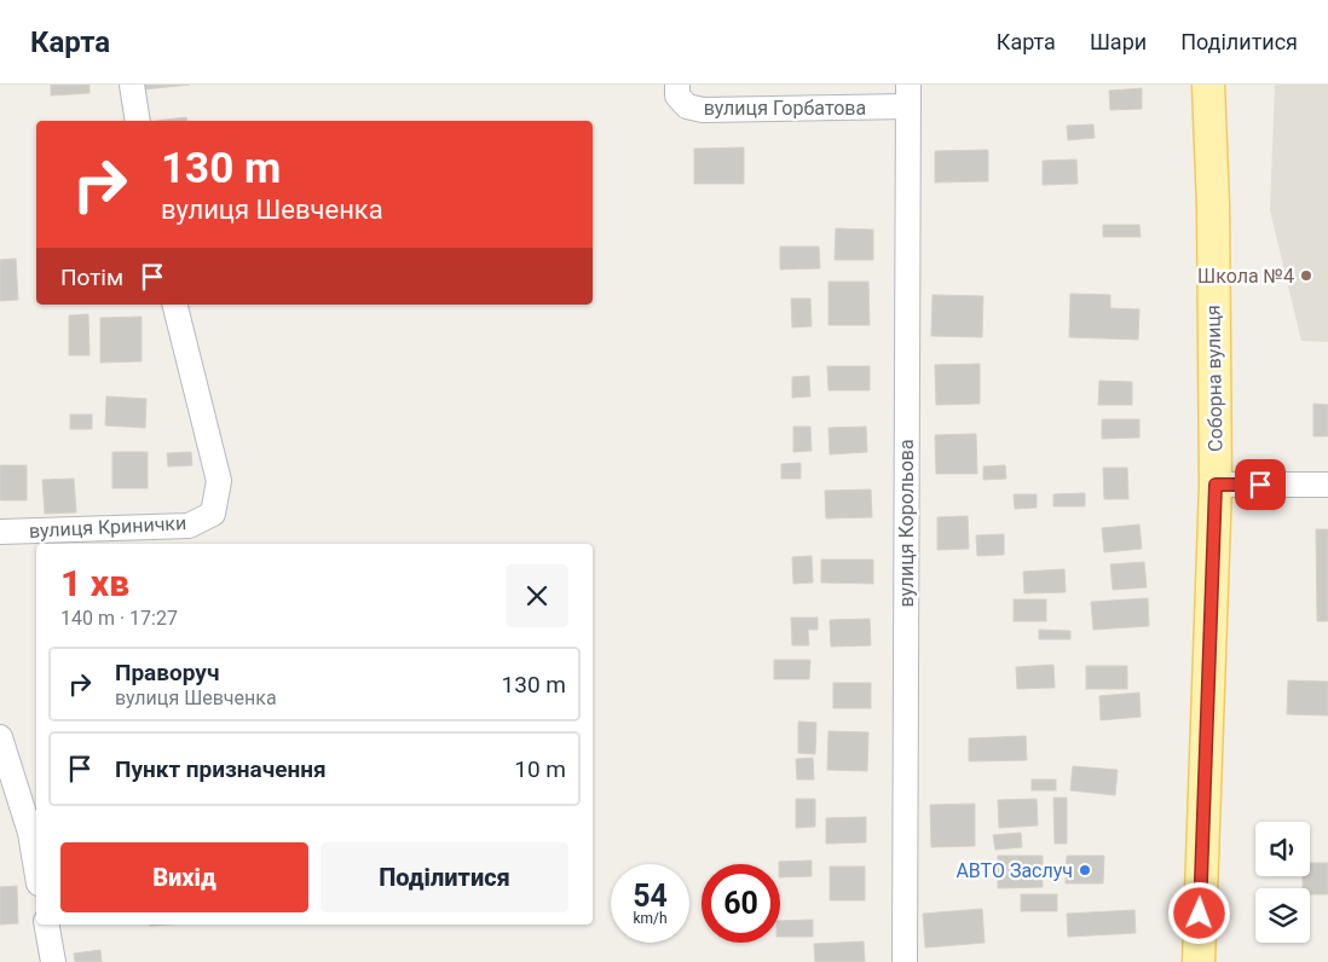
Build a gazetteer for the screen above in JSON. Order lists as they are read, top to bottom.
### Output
{
  "streets": {
    "main road": ["Соборна вулиця"],
    "street": ["вулиця Горбатова", "вулиця Корольова", "вулиця Кринички"]
  },
  "crossings": [
    ["вулиця Горбатова", "вулиця Корольова"]
  ],
  "places": ["Школа №4", "АВТО Заслуч"],
  "page": {
    "header": "Карта",
    "nav": ["Карта", "Шари", "Поділитися"],
    "turn": ["130 m", "вулиця Шевченка"],
    "then": "Потім",
    "heading": ["1 хв", "140 m · 17:27"],
    "list": [
      {
        "name": "Праворуч",
        "note": "вулиця Шевченка",
        "value": "130 m"
      },
      {
        "name": "Пункт призначення",
        "value": "10 m"
      }
    ],
    "buttons": ["Вихід", "Поділитися"],
    "speed": "54 km/h",
    "limit": "60"
  }
}
